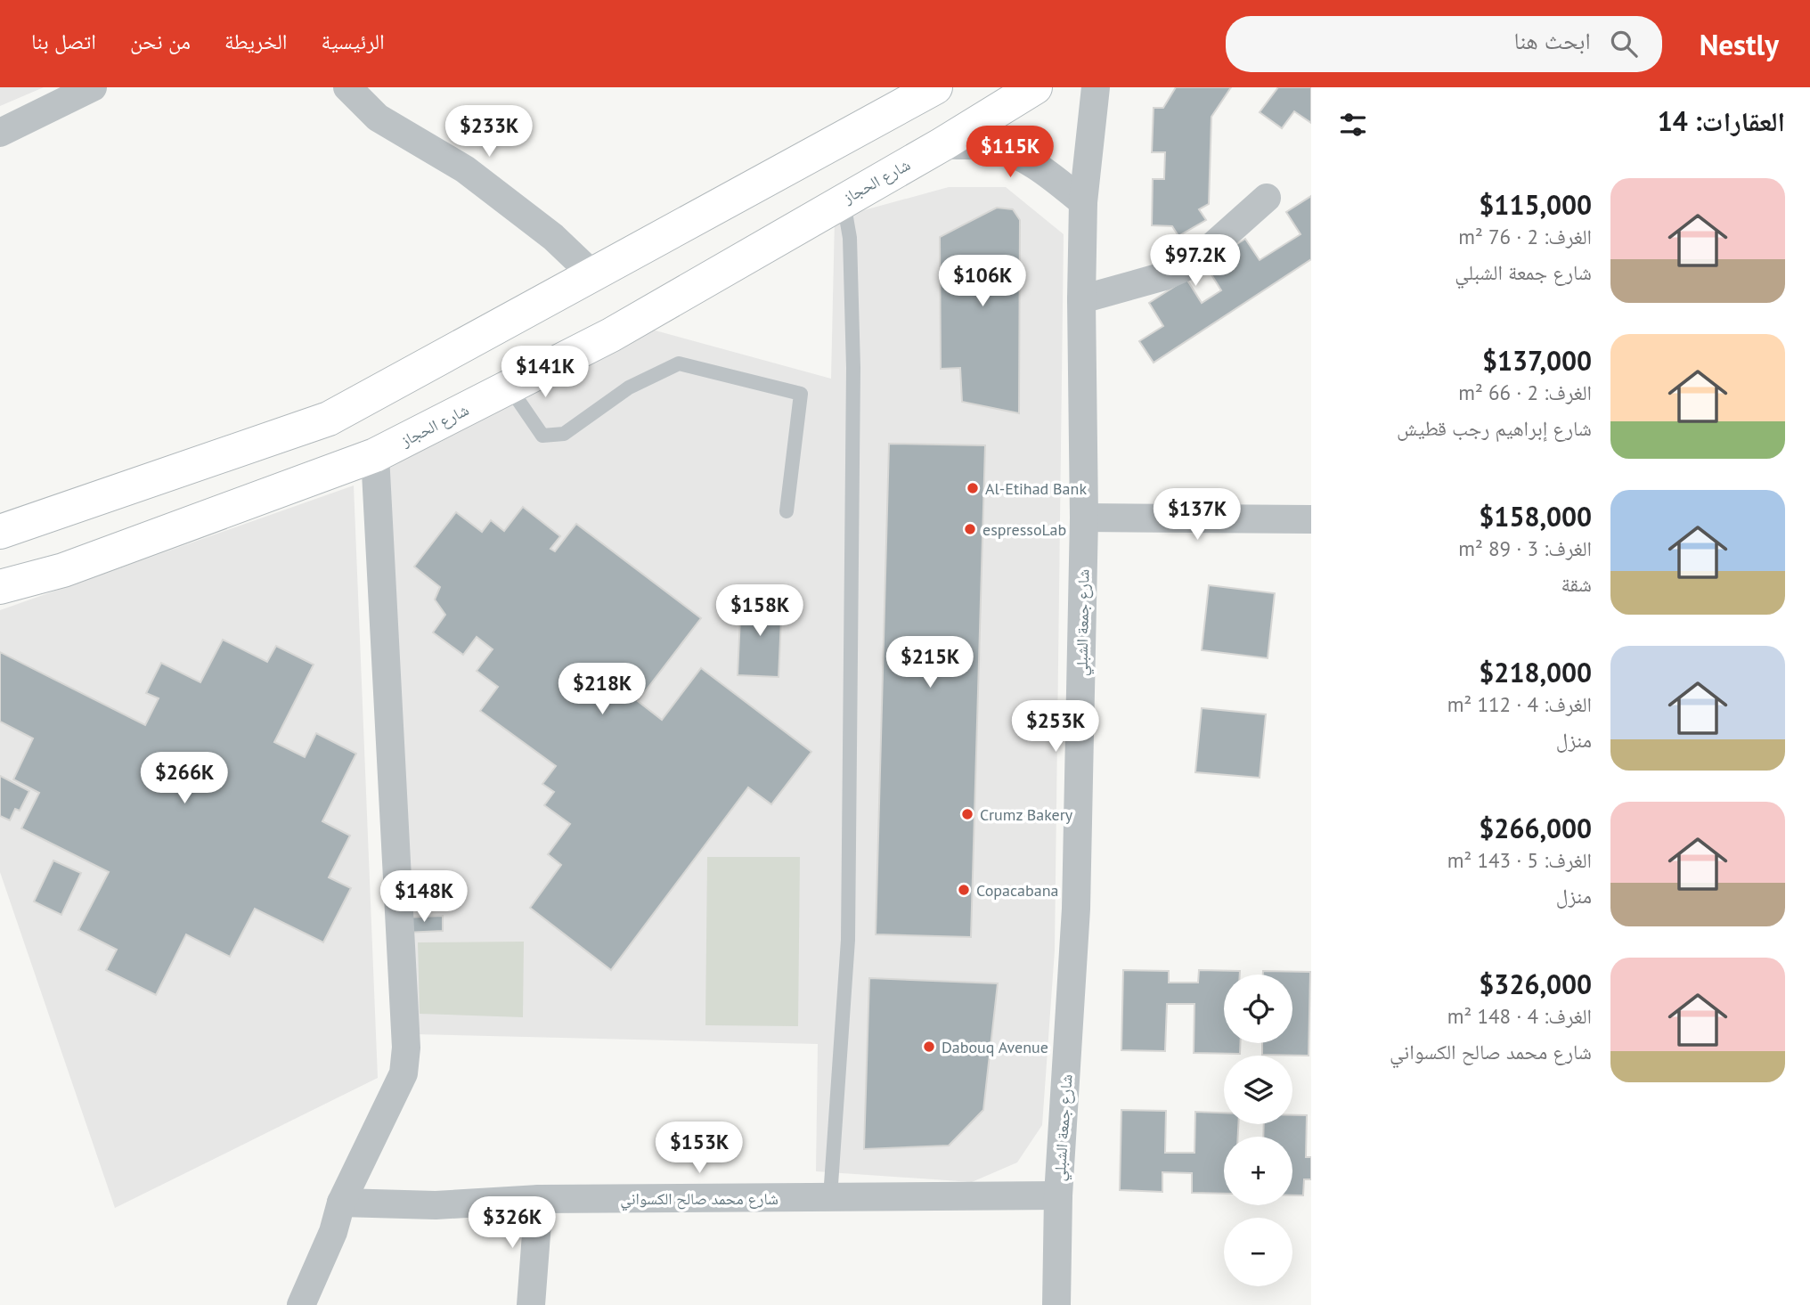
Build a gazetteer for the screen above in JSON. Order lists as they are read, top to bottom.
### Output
{
  "streets": {
    "main road": ["شارع الحجاز"],
    "street": ["شارع جمعة الشبلي", "شارع محمد صالح الكسواني"]
  },
  "crossings": [
    ["شارع جمعة الشبلي", "شارع محمد صالح الكسواني"]
  ],
  "places": [
    "Al-Etihad Bank",
    "espressoLab",
    "Crumz Bakery",
    "Copacabana",
    "Dabouq Avenue"
  ],
  "page": {
    "header": "Nestly",
    "search": "ابحث هنا",
    "nav": [
      "الرئيسية",
      "الخريطة",
      "من نحن",
      "اتصل بنا"
    ],
    "heading": "العقارات: 14",
    "price": [
      "$233K",
      "$115K",
      "$97.2K",
      "$106K",
      "$141K",
      "$137K",
      "$158K",
      "$215K",
      "$218K",
      "$253K",
      "$266K",
      "$148K",
      "$153K",
      "$326K"
    ],
    "list": [
      {
        "name": "$115,000",
        "note": "الغرف: 2 · 76 m² · شارع جمعة الشبلي"
      },
      {
        "name": "$137,000",
        "note": "الغرف: 2 · 66 m² · شارع إبراهيم رجب قطيش"
      },
      {
        "name": "$158,000",
        "note": "الغرف: 3 · 89 m² · شقة"
      },
      {
        "name": "$218,000",
        "note": "الغرف: 4 · 112 m² · منزل"
      },
      {
        "name": "$266,000",
        "note": "الغرف: 5 · 143 m² · منزل"
      },
      {
        "name": "$326,000",
        "note": "الغرف: 4 · 148 m² · شارع محمد صالح الكسواني"
      }
    ],
    "map_buttons": ["+", "−"]
  }
}
